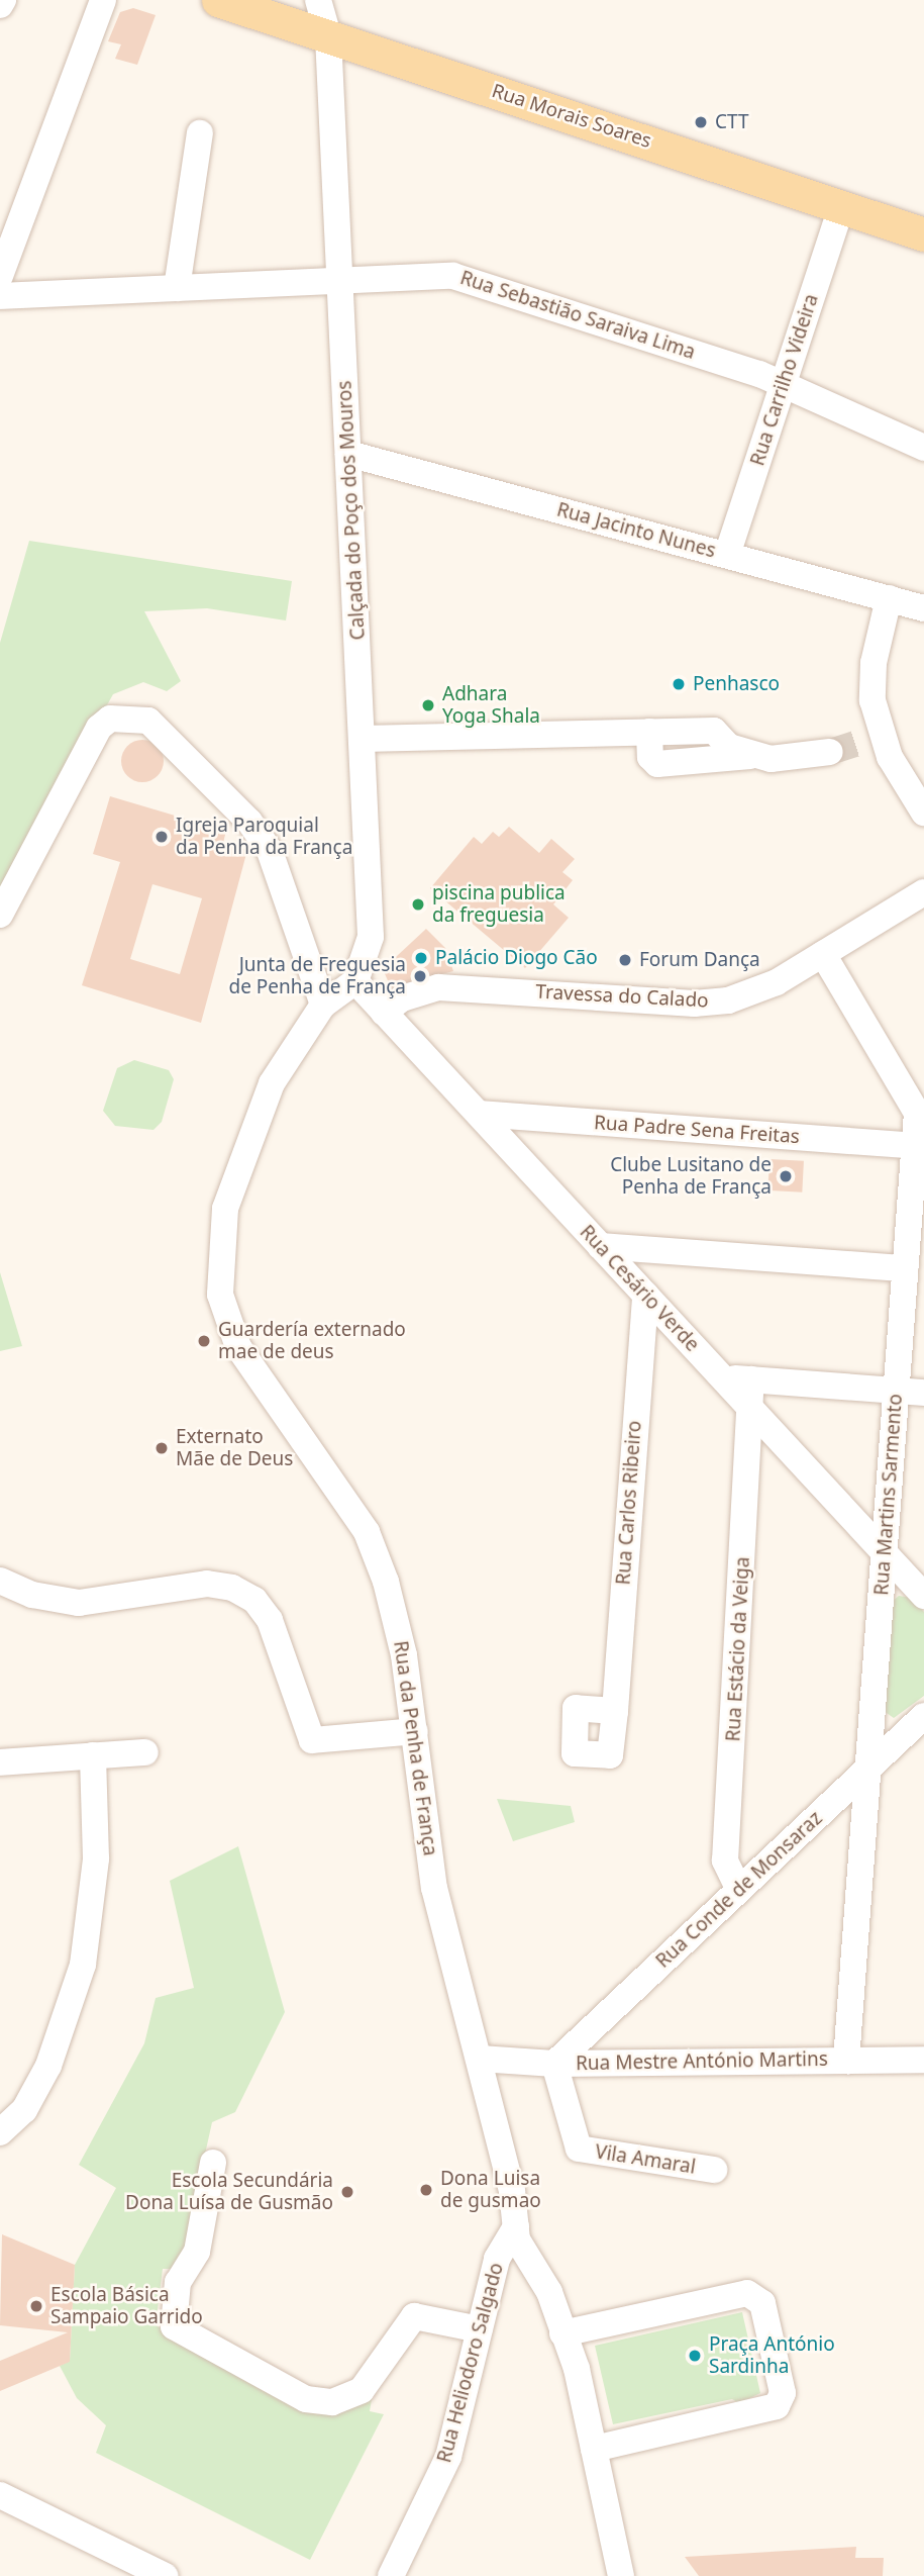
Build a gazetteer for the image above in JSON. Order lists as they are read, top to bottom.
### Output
{
  "streets": {
    "main road": ["Rua Morais Soares"],
    "street": [
      "Rua Sebastião Saraiva Lima",
      "Rua Carrilho Videira",
      "Calçada do Poço dos Mouros",
      "Rua Jacinto Nunes",
      "Travessa do Calado",
      "Rua Padre Sena Freitas",
      "Rua Cesário Verde",
      "Rua Martins Sarmento",
      "Rua Carlos Ribeiro",
      "Rua Estácio da Veiga",
      "Rua da Penha de França",
      "Rua Conde de Monsaraz",
      "Rua Mestre António Martins",
      "Vila Amaral",
      "Rua Heliodoro Salgado"
    ]
  },
  "crossings": [
    ["Rua Morais Soares", "Rua Carrilho Videira"],
    ["Rua Morais Soares", "Calçada do Poço dos Mouros"],
    ["Rua Sebastião Saraiva Lima", "Rua Carrilho Videira"],
    ["Rua Sebastião Saraiva Lima", "Calçada do Poço dos Mouros"],
    ["Rua Carrilho Videira", "Rua Jacinto Nunes"],
    ["Calçada do Poço dos Mouros", "Rua Jacinto Nunes"],
    ["Calçada do Poço dos Mouros", "Rua Cesário Verde"],
    ["Calçada do Poço dos Mouros", "Rua da Penha de França"],
    ["Travessa do Calado", "Rua Cesário Verde"],
    ["Travessa do Calado", "Rua Martins Sarmento"],
    ["Rua Padre Sena Freitas", "Rua Cesário Verde"],
    ["Rua Padre Sena Freitas", "Rua Martins Sarmento"],
    ["Rua Cesário Verde", "Rua Martins Sarmento"],
    ["Rua Cesário Verde", "Rua Carlos Ribeiro"],
    ["Rua Cesário Verde", "Rua Estácio da Veiga"],
    ["Rua Cesário Verde", "Rua da Penha de França"],
    ["Rua Martins Sarmento", "Rua Conde de Monsaraz"],
    ["Rua Martins Sarmento", "Rua Mestre António Martins"],
    ["Rua Estácio da Veiga", "Rua Conde de Monsaraz"],
    ["Rua da Penha de França", "Rua Mestre António Martins"],
    ["Rua da Penha de França", "Rua Heliodoro Salgado"],
    ["Rua Conde de Monsaraz", "Rua Mestre António Martins"],
    ["Rua Conde de Monsaraz", "Vila Amaral"],
    ["Rua Mestre António Martins", "Vila Amaral"]
  ],
  "places": [
    "CTT",
    "Penhasco",
    "Adhara Yoga Shala",
    "Igreja Paroquial da Penha da França",
    "piscina publica da freguesia",
    "Palácio Diogo Cão",
    "Forum Dança",
    "Junta de Freguesia de Penha de França",
    "Clube Lusitano de Penha de França",
    "Guardería externado mae de deus",
    "Externato Mãe de Deus",
    "Dona Luisa de gusmao",
    "Escola Secundária Dona Luísa de Gusmão",
    "Escola Básica Sampaio Garrido",
    "Praça António Sardinha"
  ]
}
